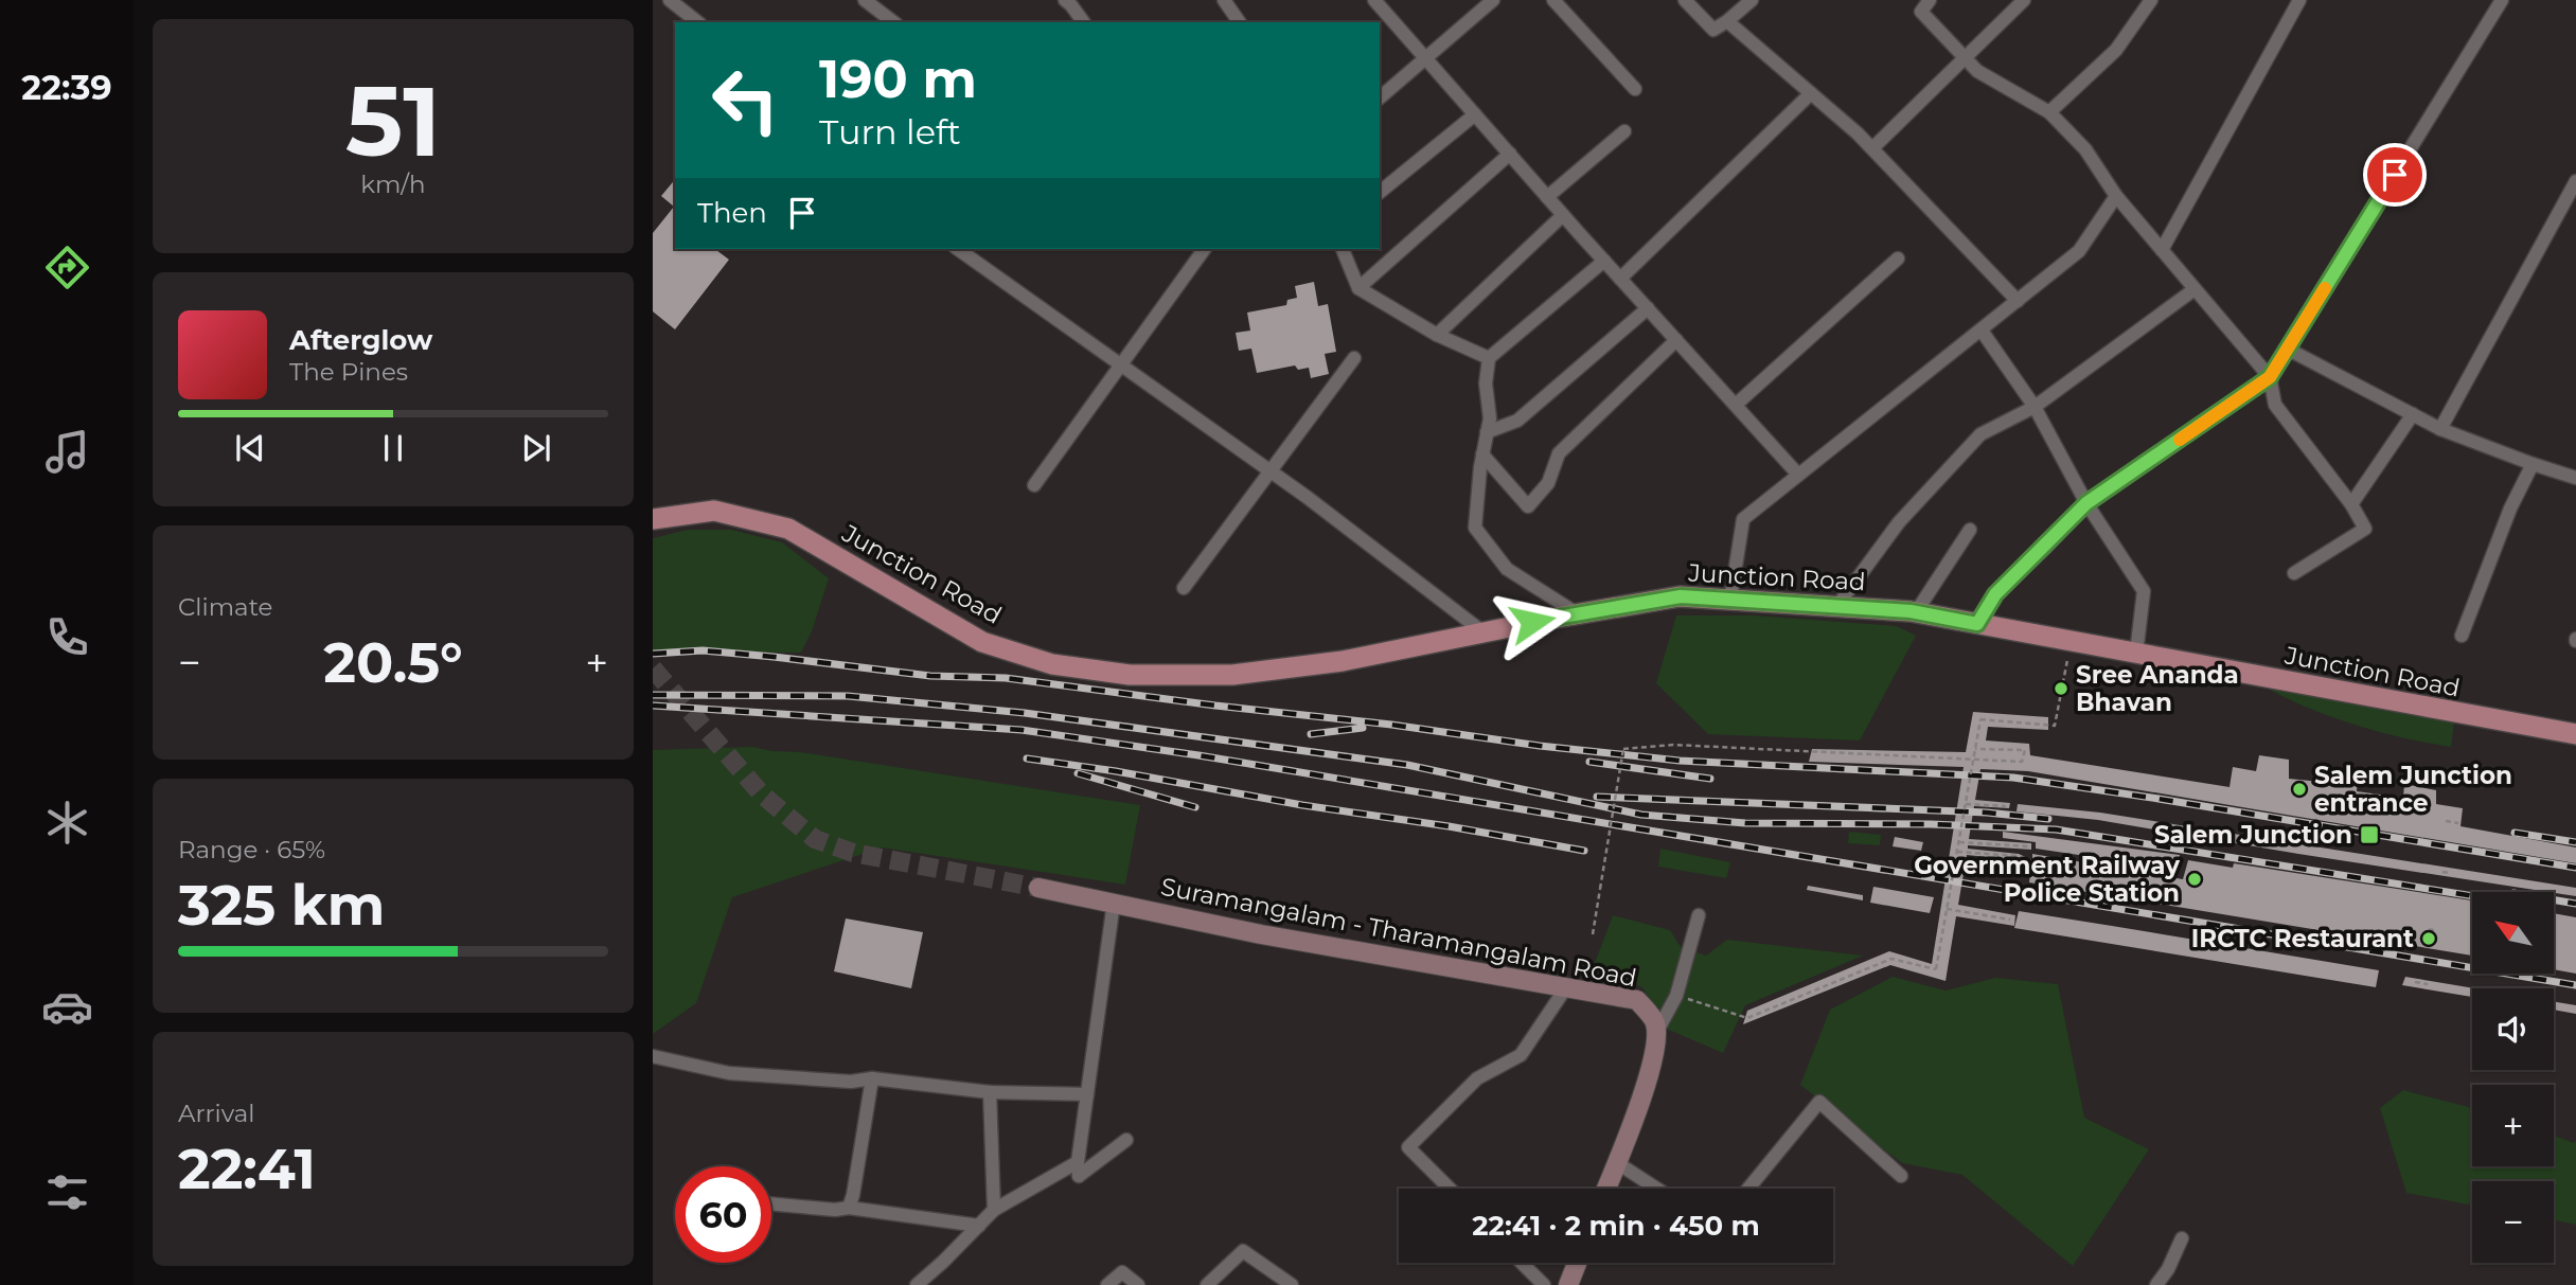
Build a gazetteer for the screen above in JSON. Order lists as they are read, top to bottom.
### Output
{
  "streets": {
    "main road": ["Junction Road", "Suramangalam - Tharamangalam Road"]
  },
  "places": {
    "other": [
      "Sree Ananda Bhavan",
      "Salem Junction entrance",
      "Government Railway Police Station",
      "IRCTC Restaurant"
    ],
    "transit": ["Salem Junction"]
  },
  "north": "top left",
  "page": {
    "tabs": "22:39",
    "tile": [
      ["51", "km/h"],
      "Climate",
      ["Range · 65%", "325 km"],
      ["Arrival", "22:41"]
    ],
    "turn": ["190 m", "Turn left"],
    "then": "Then",
    "song": ["Afterglow", "The Pines"],
    "heat": ["−", "20.5°", "+"],
    "map_buttons": ["+", "−"],
    "limit": "60",
    "trip": "22:41 · 2 min · 450 m"
  }
}
